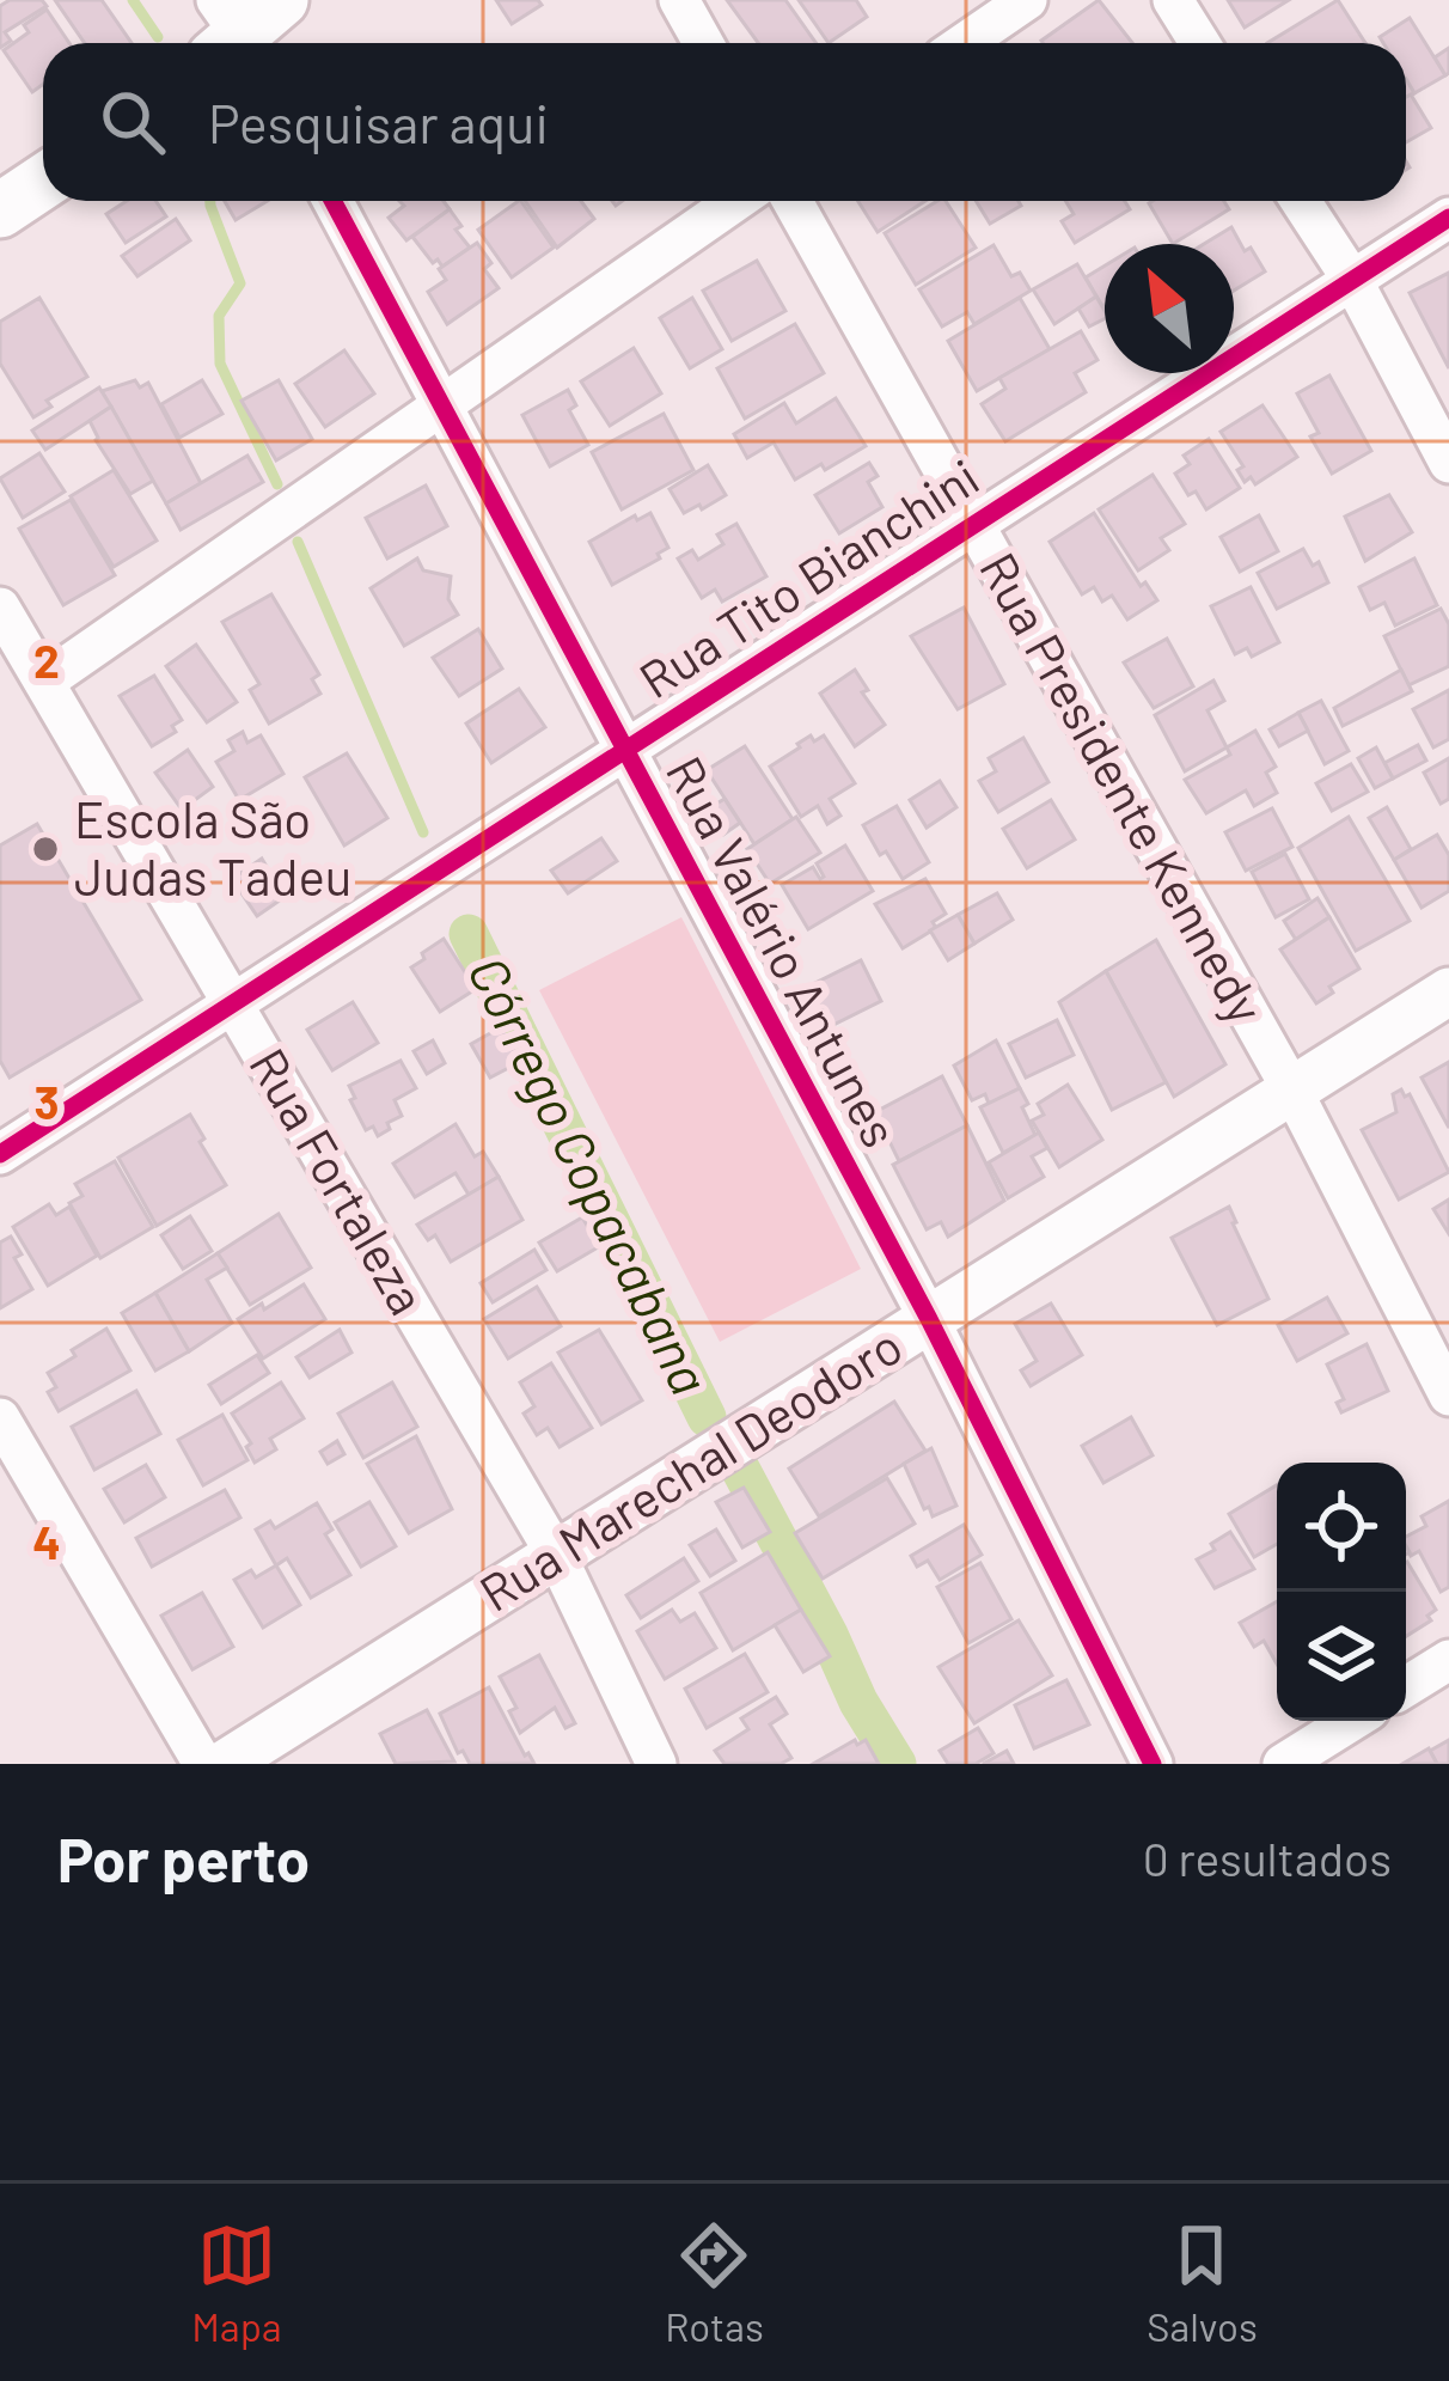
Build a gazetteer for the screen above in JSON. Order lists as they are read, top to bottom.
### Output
{
  "streets": {
    "street": [
      "Rua Tito Bianchini",
      "Rua Presidente Kennedy",
      "Rua Valério Antunes",
      "Rua Fortaleza",
      "Rua Marechal Deodoro"
    ]
  },
  "crossings": [
    ["Rua Tito Bianchini", "Rua Presidente Kennedy"],
    ["Rua Tito Bianchini", "Rua Valério Antunes"],
    ["Rua Tito Bianchini", "Rua Fortaleza"],
    ["Rua Presidente Kennedy", "Rua Marechal Deodoro"],
    ["Rua Valério Antunes", "Rua Marechal Deodoro"],
    ["Rua Fortaleza", "Rua Marechal Deodoro"]
  ],
  "water": ["Córrego Copacabana"],
  "places": ["Escola São Judas Tadeu"],
  "north": "top left",
  "page": {
    "search": "Pesquisar aqui",
    "heading": ["Por perto", "0 resultados"],
    "nav": ["Mapa", "Rotas", "Salvos"]
  },
  "grid": {
    "rows": ["2", "3", "4"]
  }
}
